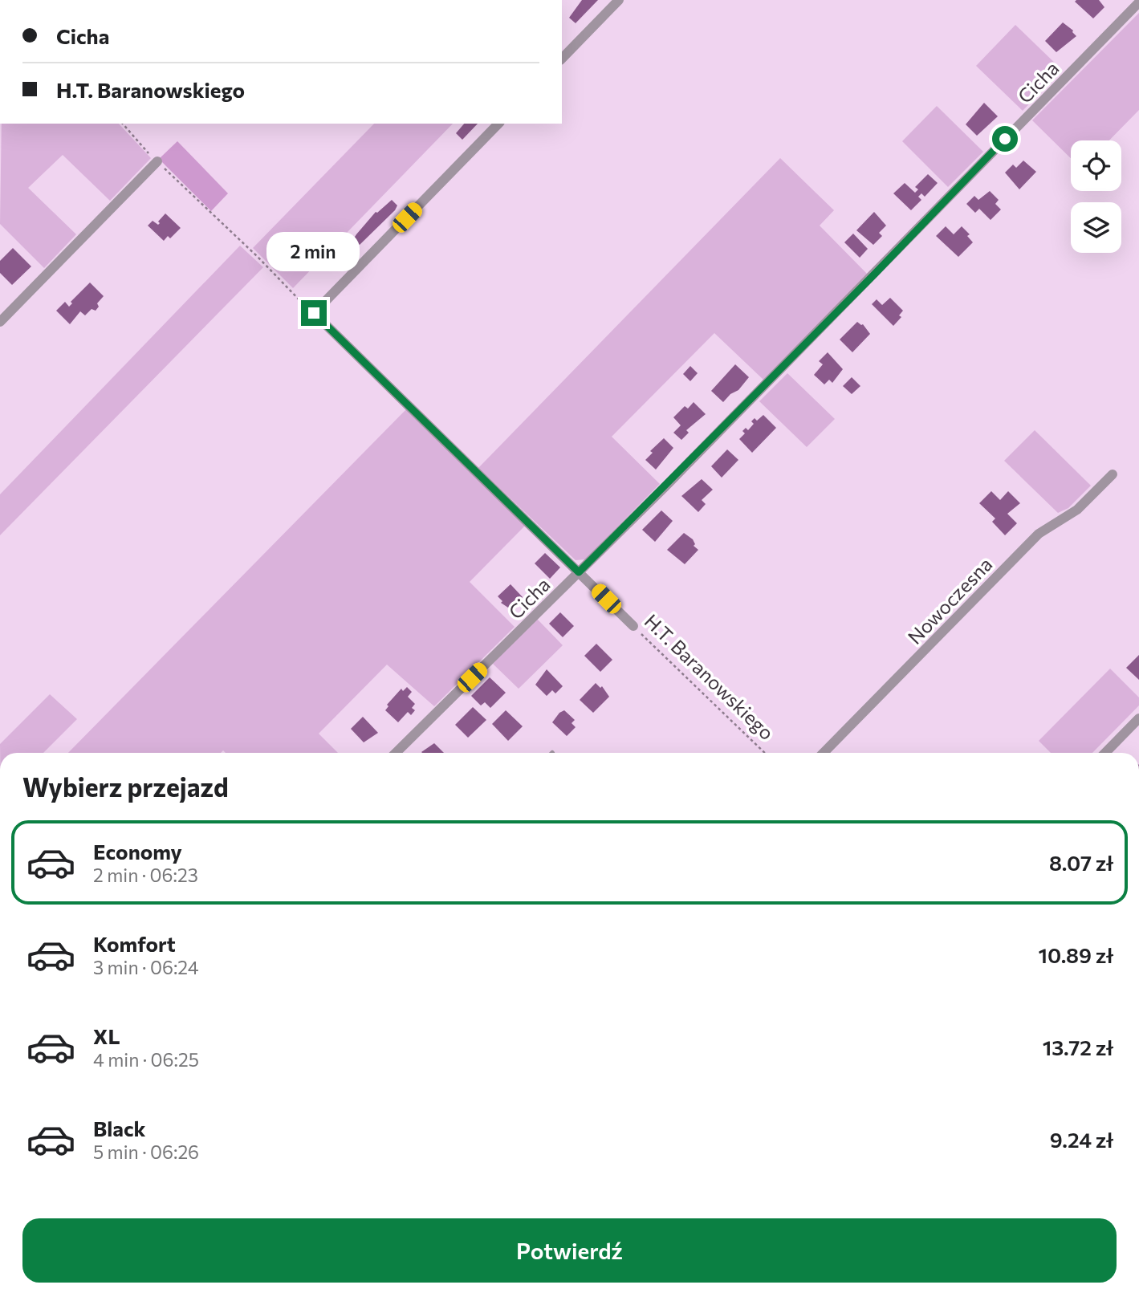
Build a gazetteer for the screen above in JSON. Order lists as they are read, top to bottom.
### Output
{
  "streets": {
    "street": ["Cicha", "Nowoczesna", "H.T. Baranowskiego"]
  },
  "crossings": [
    ["Cicha", "H.T. Baranowskiego"]
  ],
  "page": {
    "banner": ["Cicha", "H.T. Baranowskiego"],
    "bubble": "2 min",
    "heading": "Wybierz przejazd",
    "list": [
      {
        "name": "Economy",
        "note": "2 min · 06:23",
        "value": "8.07 zł"
      },
      {
        "name": "Komfort",
        "note": "3 min · 06:24",
        "value": "10.89 zł"
      },
      {
        "name": "XL",
        "note": "4 min · 06:25",
        "value": "13.72 zł"
      },
      {
        "name": "Black",
        "note": "5 min · 06:26",
        "value": "9.24 zł"
      }
    ],
    "buttons": "Potwierdź"
  }
}
